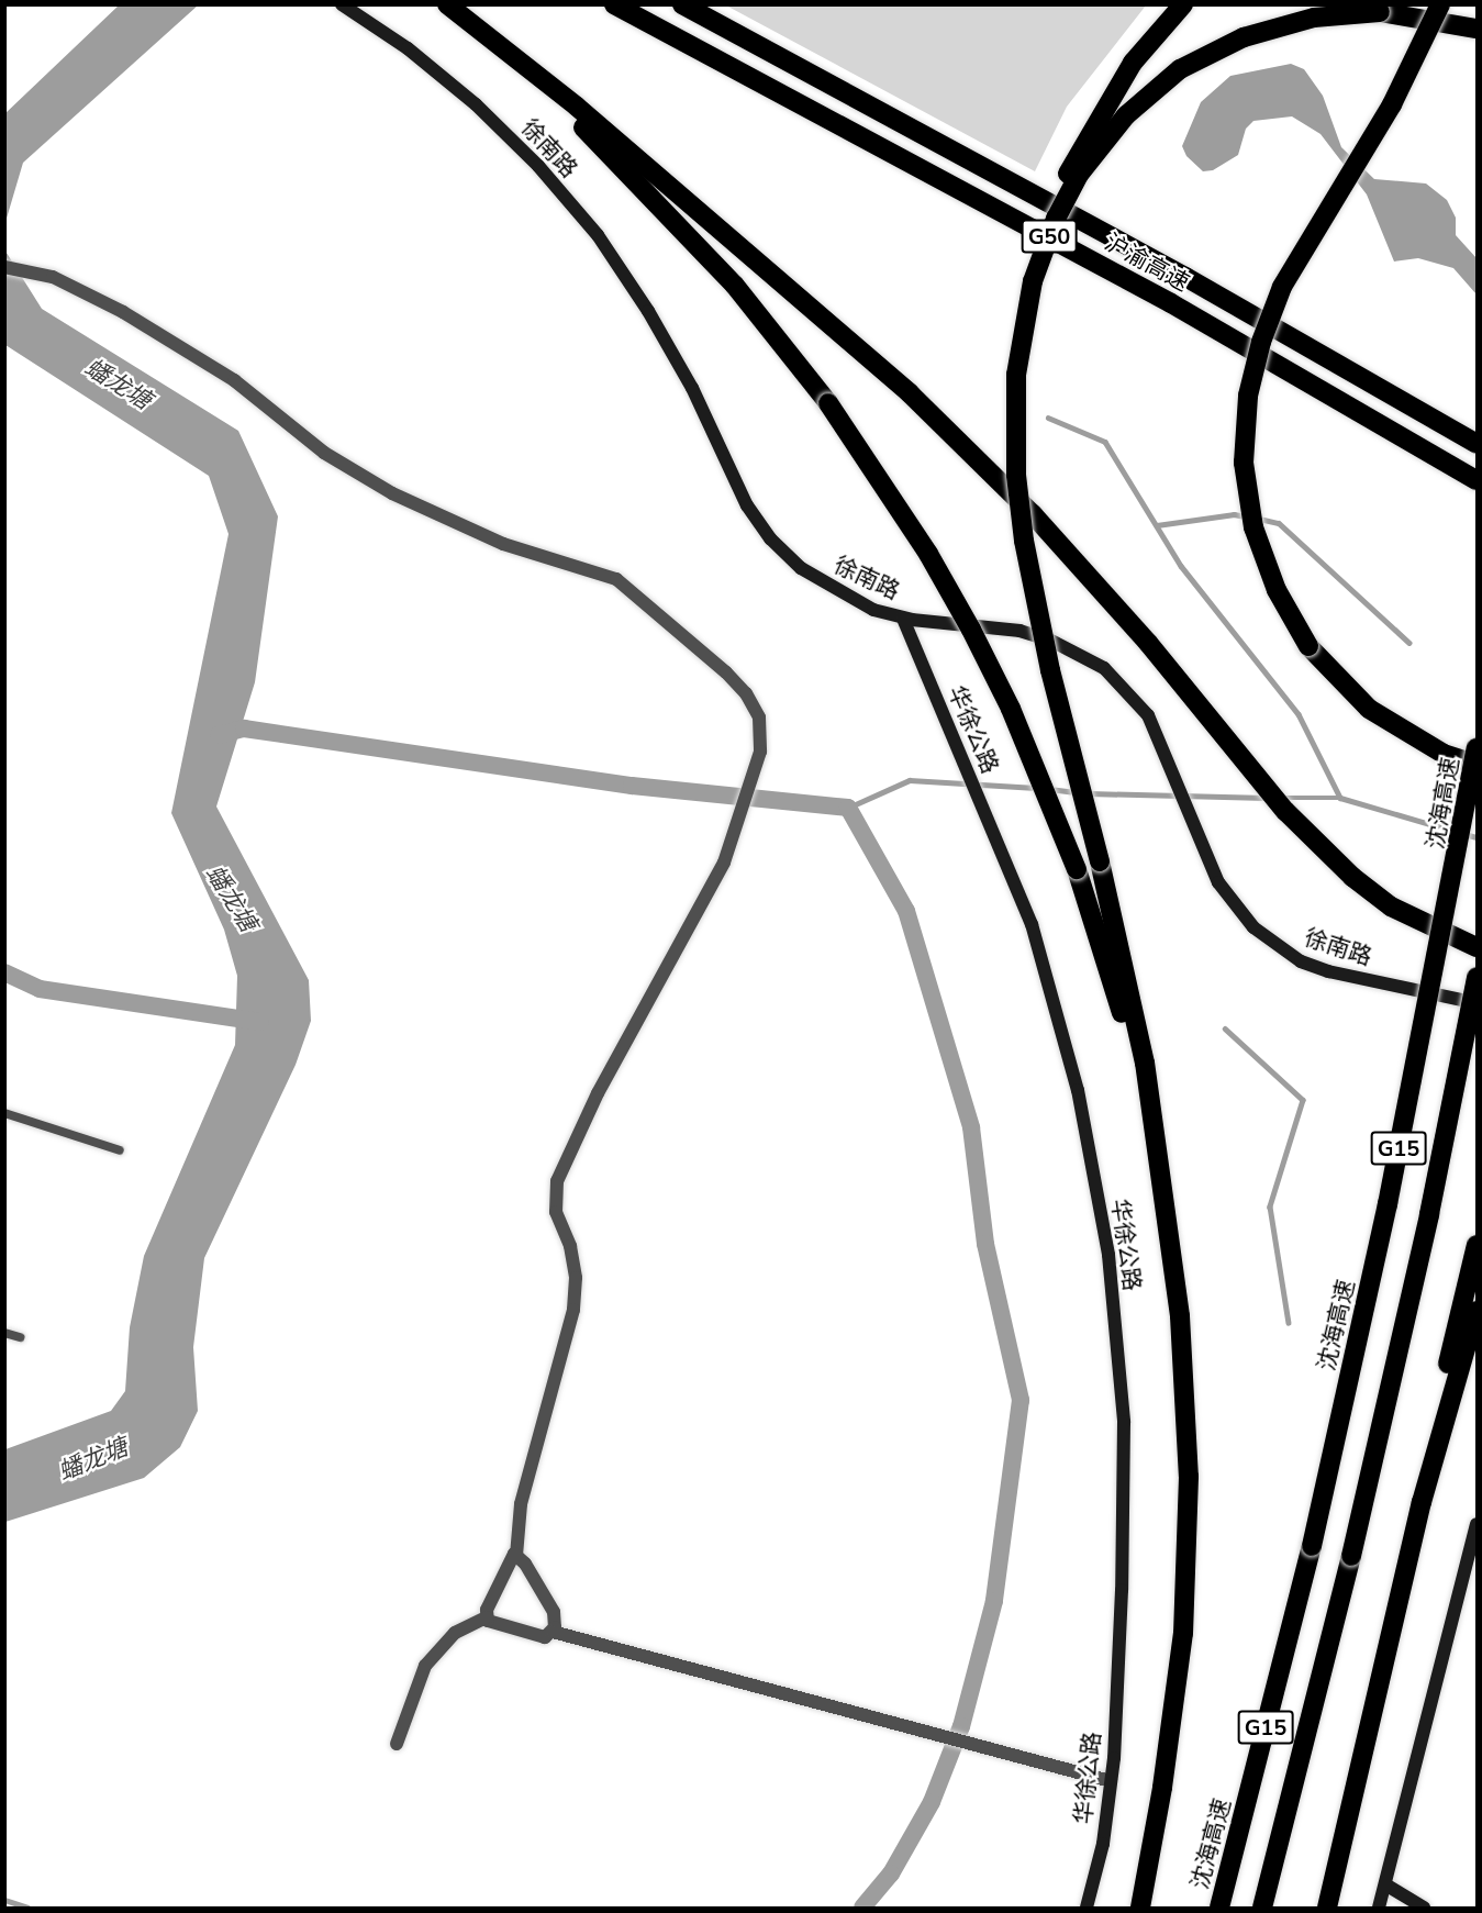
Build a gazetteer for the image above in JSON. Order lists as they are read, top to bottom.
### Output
{
  "streets": {
    "highway": [
      "G50",
      "沪渝高速",
      "沈海高速",
      "G15"
    ],
    "street": ["徐南路", "华徐公路"]
  },
  "crossings": [
    ["徐南路", "华徐公路"]
  ],
  "water": ["蟠龙塘"]
}
